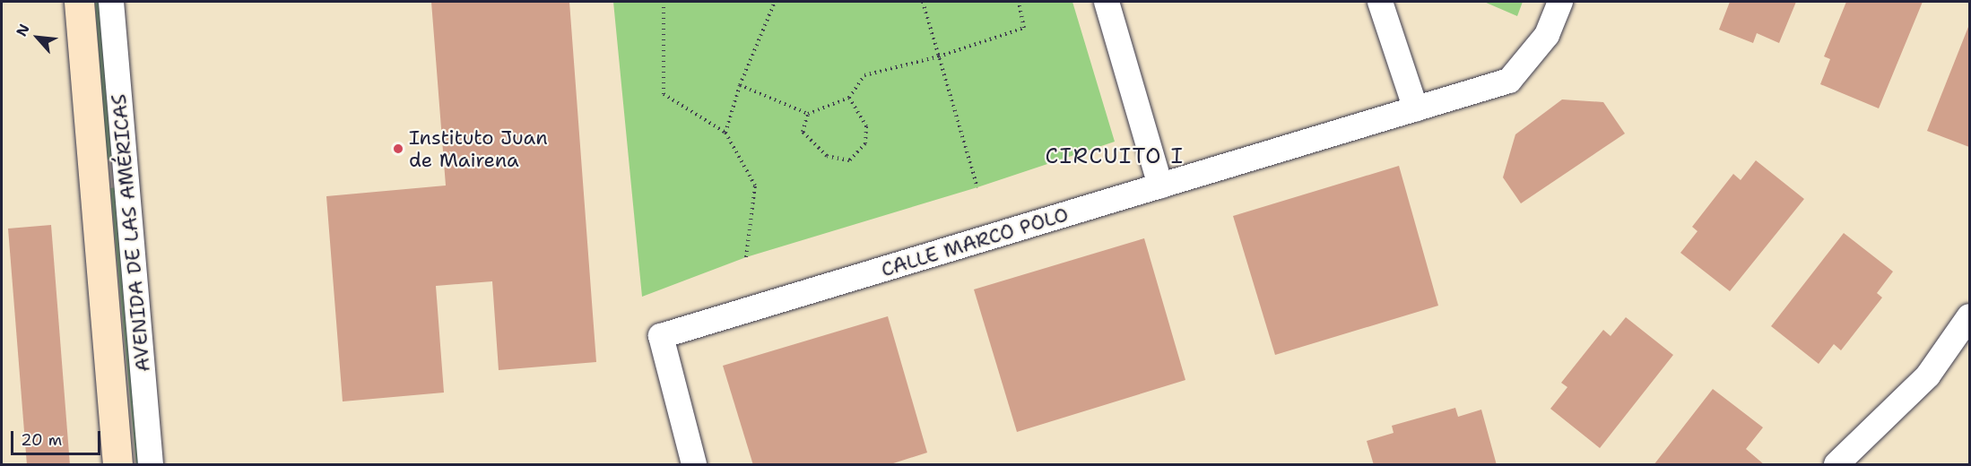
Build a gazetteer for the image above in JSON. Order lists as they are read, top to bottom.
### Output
{
  "streets": {
    "street": ["AVENIDA DE LAS AMÉRICAS", "CALLE MARCO POLO"]
  },
  "districts": ["CIRCUITO I"],
  "places": ["Instituto Juan de Mairena"],
  "scale_bar": "20 m",
  "north": "top left"
}
